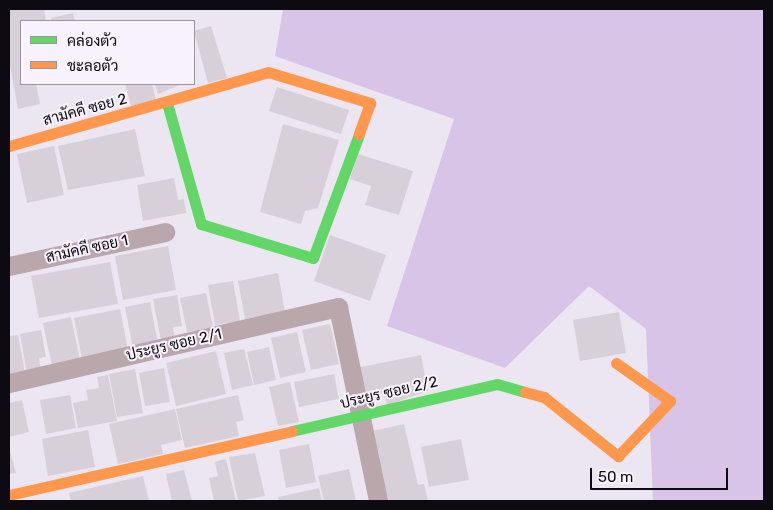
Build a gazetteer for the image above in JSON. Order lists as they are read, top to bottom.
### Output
{
  "streets": {
    "street": [
      "สามัคคี ซอย 2",
      "สามัคคี ซอย 1",
      "ประยูร ซอย 2/1",
      "ประยูร ซอย 2/2"
    ]
  },
  "crossings": [
    ["ประยูร ซอย 2/1", "ประยูร ซอย 2/2"]
  ],
  "legend": ["คล่องตัว", "ชะลอตัว"],
  "scale_bar": "50 m"
}
